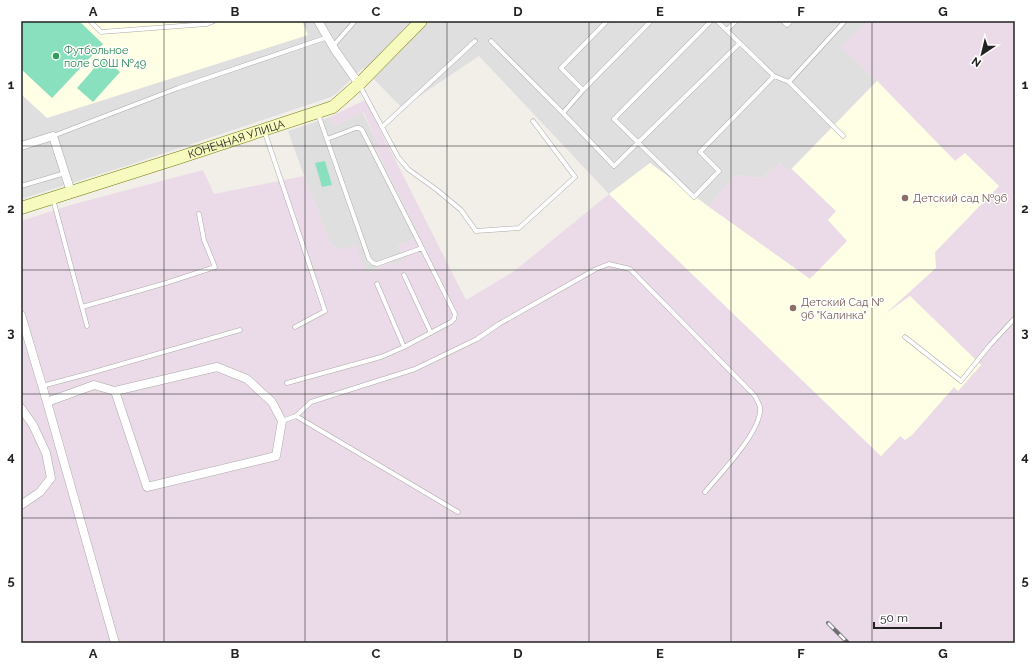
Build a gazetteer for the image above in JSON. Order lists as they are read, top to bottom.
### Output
{
  "streets": {
    "street": ["КОНЕЧНАЯ УЛИЦА"]
  },
  "places": ["Футбольное поле СОШ №49", "Детский сад №96", "Детский Сад № 96 \"Калинка\""],
  "scale_bar": "50 m",
  "north": "bottom left",
  "grid": {
    "columns": [
      "A",
      "B",
      "C",
      "D",
      "E",
      "F",
      "G"
    ],
    "rows": [
      "1",
      "2",
      "3",
      "4",
      "5"
    ]
  }
}
